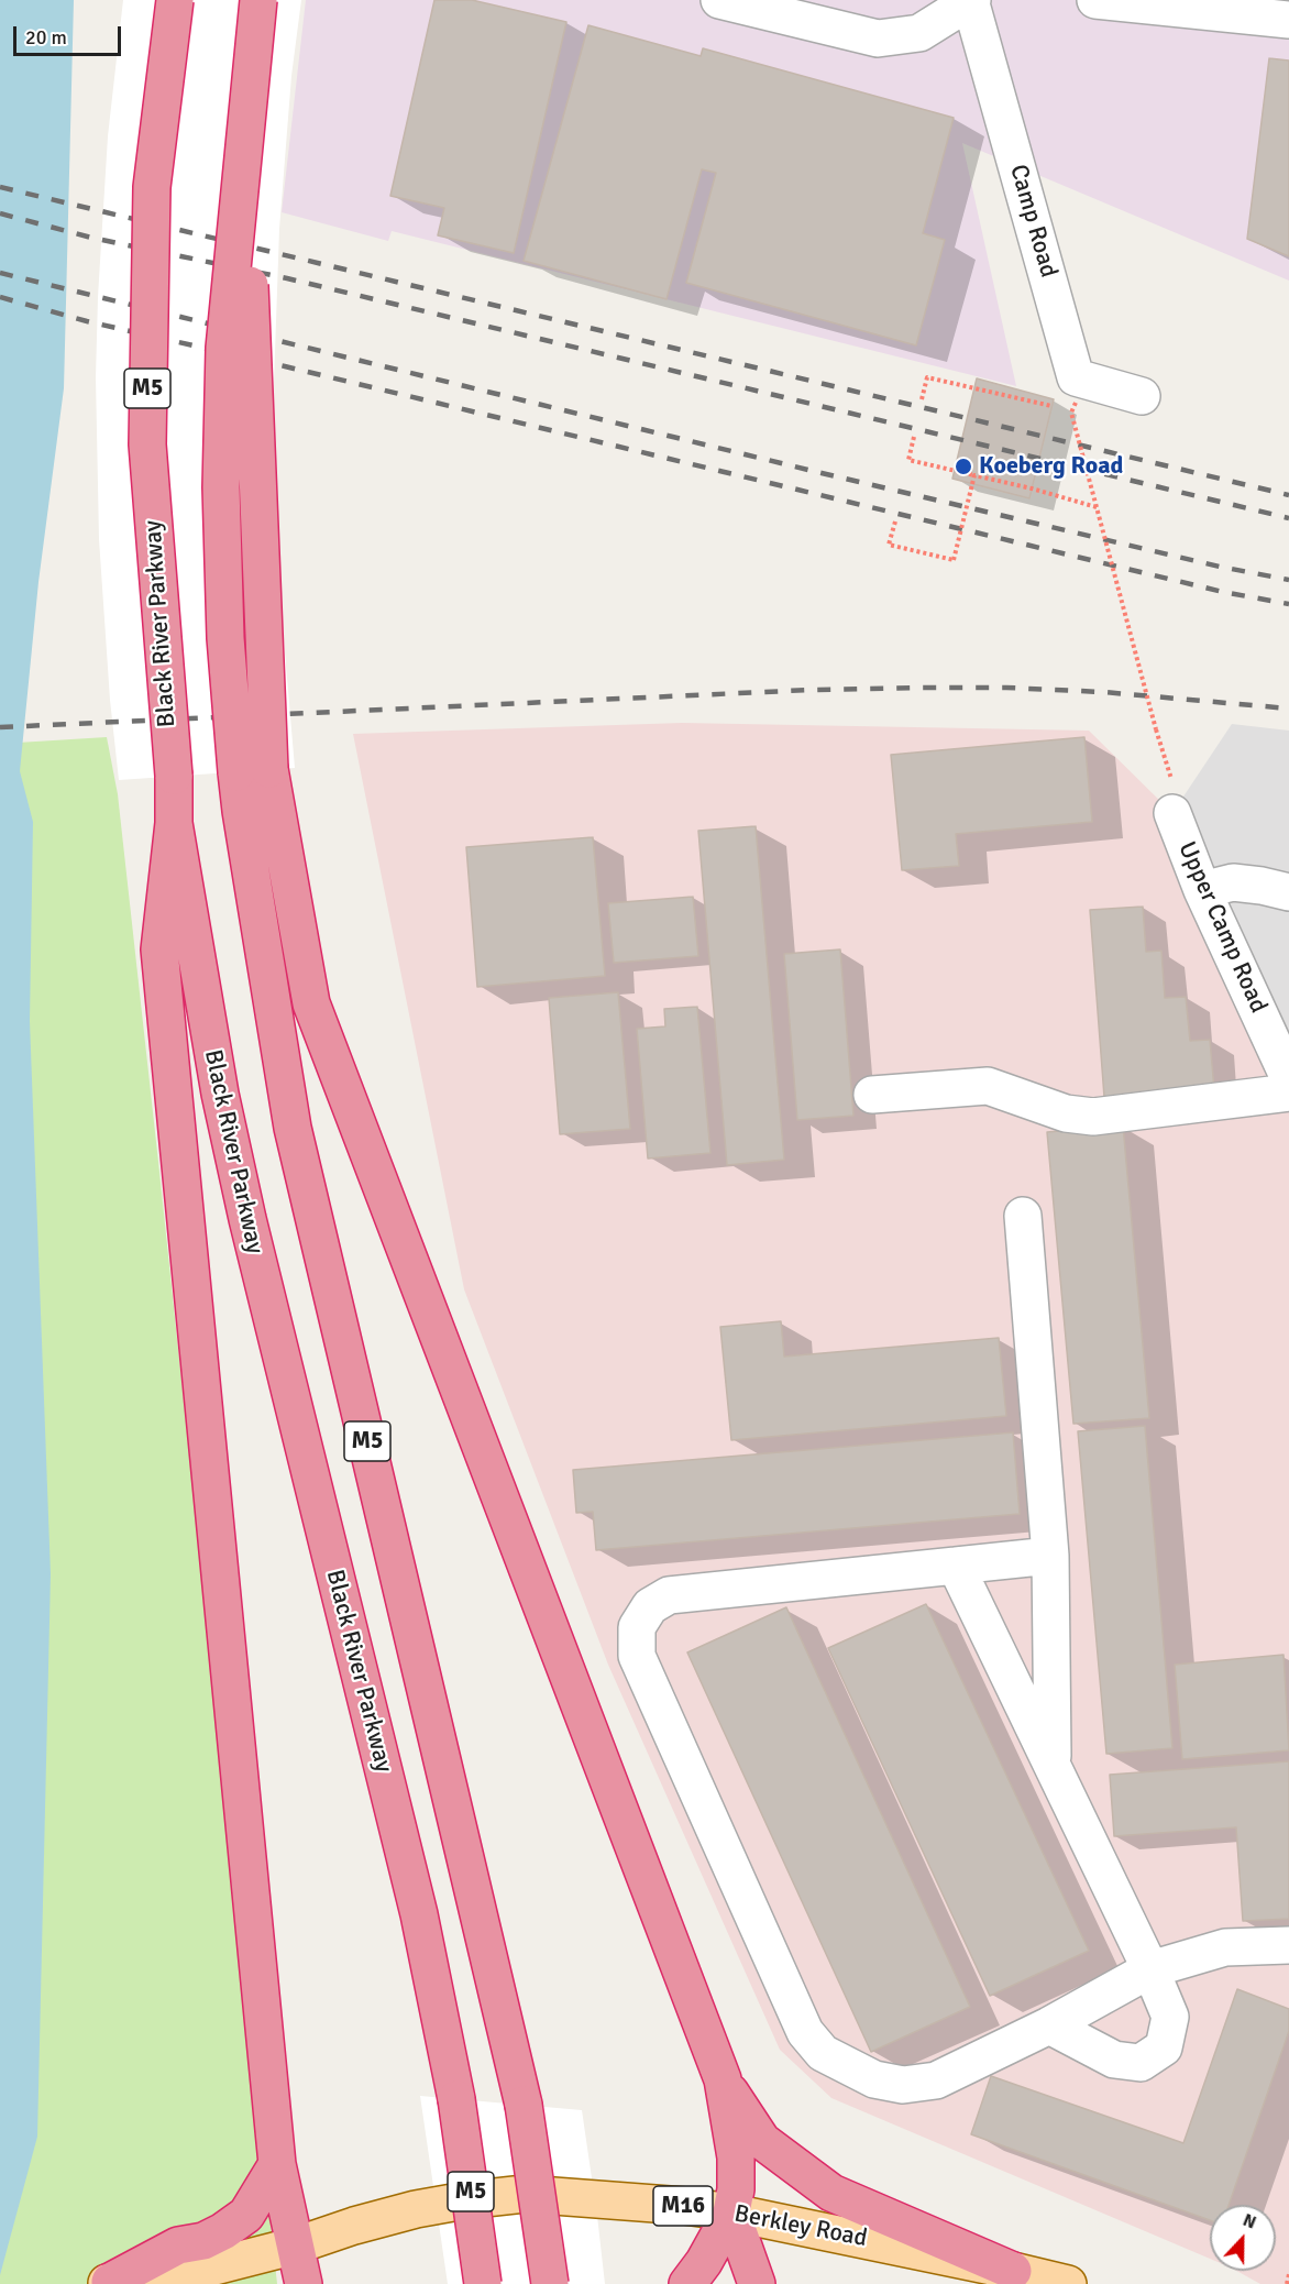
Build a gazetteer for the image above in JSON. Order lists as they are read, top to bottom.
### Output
{
  "streets": {
    "highway": ["M5", "Black River Parkway"],
    "main road": ["M16", "Berkley Road"],
    "street": ["Camp Road", "Upper Camp Road"]
  },
  "places": ["Koeberg Road"],
  "scale_bar": "20 m",
  "north": "top"
}
